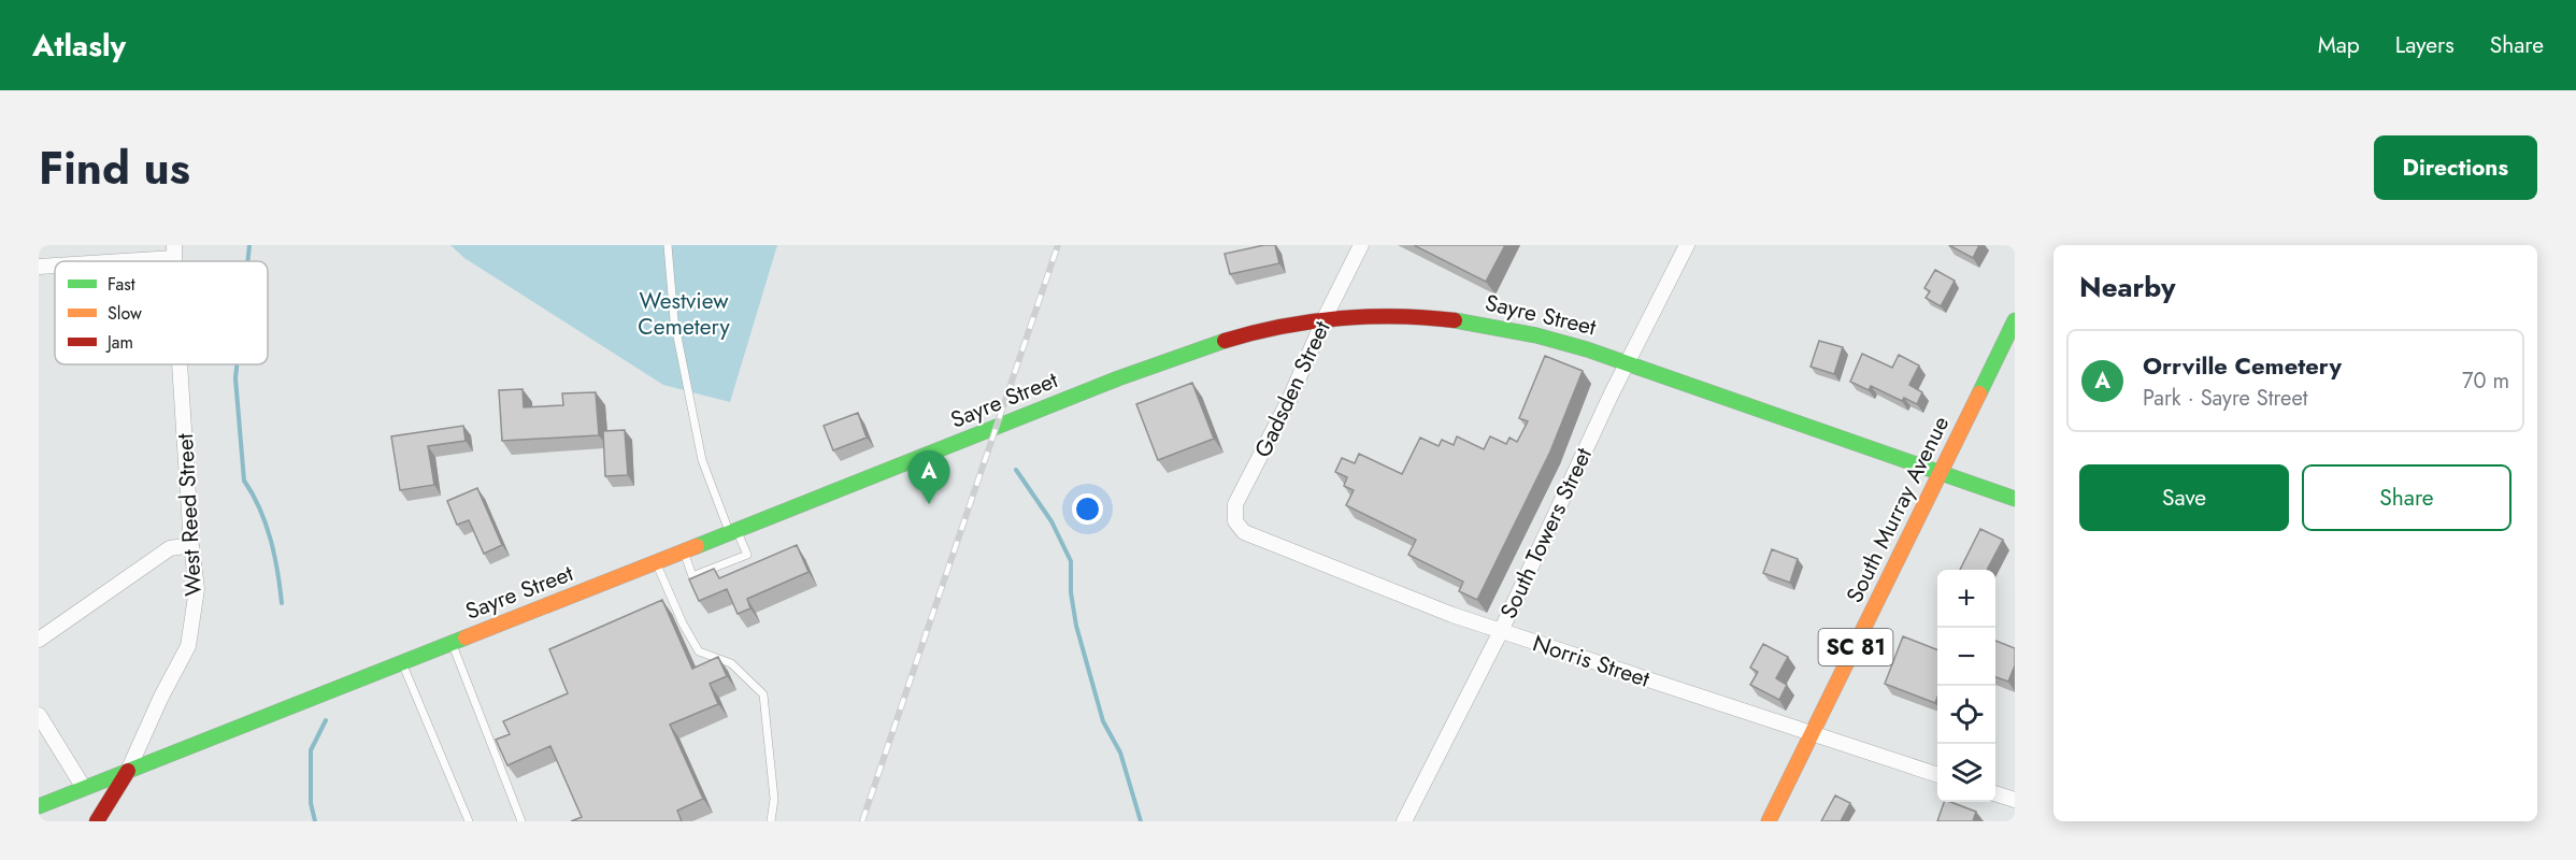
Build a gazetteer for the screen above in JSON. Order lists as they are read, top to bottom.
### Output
{
  "streets": {
    "main road": ["Sayre Street", "South Murray Avenue", "SC 81"],
    "street": [
      "Gadsden Street",
      "West Reed Street",
      "South Towers Street",
      "Norris Street"
    ]
  },
  "crossings": [
    ["Sayre Street", "Gadsden Street"],
    ["Sayre Street", "South Murray Avenue"],
    ["Sayre Street", "West Reed Street"],
    ["Sayre Street", "South Towers Street"],
    ["Gadsden Street", "Norris Street"],
    ["South Murray Avenue", "Norris Street"],
    ["South Towers Street", "Norris Street"]
  ],
  "parks": ["Westview Cemetery"],
  "legend": ["Fast", "Slow", "Jam"],
  "page": {
    "header": "Atlasly",
    "nav": ["Map", "Layers", "Share"],
    "title": "Find us",
    "buttons": [
      "Directions",
      ["Save", "Share"]
    ],
    "heading": "Nearby",
    "list": [
      {
        "mark": "A",
        "name": "Orrville Cemetery",
        "note": "Park · Sayre Street",
        "value": "70 m"
      }
    ],
    "pins": "A",
    "map_buttons": ["+", "−"]
  }
}
